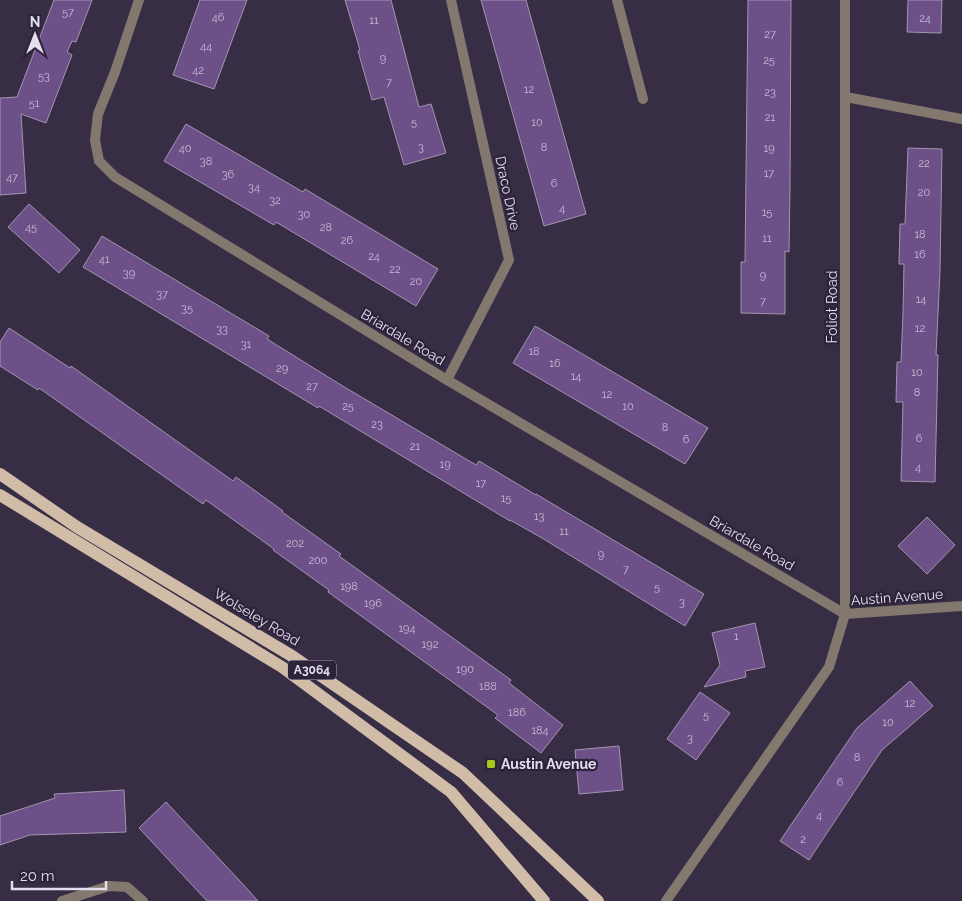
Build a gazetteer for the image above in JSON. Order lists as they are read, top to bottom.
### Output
{
  "streets": {
    "main road": ["Wolseley Road", "A3064"],
    "street": [
      "Draco Drive",
      "Foliot Road",
      "Briardale Road",
      "Austin Avenue"
    ]
  },
  "crossings": [
    ["Draco Drive", "Briardale Road"],
    ["Foliot Road", "Briardale Road"],
    ["Foliot Road", "Austin Avenue"],
    ["Briardale Road", "Austin Avenue"]
  ],
  "places": {
    "transit": ["Austin Avenue"]
  },
  "house_numbers": [
    "57",
    "46",
    "24",
    "11",
    "27",
    "44",
    "9",
    "25",
    "42",
    "53",
    "7",
    "12",
    "23",
    "51",
    "21",
    "5",
    "10",
    "3",
    "8",
    "40",
    "19",
    "38",
    "22",
    "17",
    "36",
    "47",
    "6",
    "34",
    "20",
    "32",
    "4",
    "15",
    "30",
    "45",
    "28",
    "18",
    "11",
    "26",
    "16",
    "24",
    "41",
    "22",
    "39",
    "9",
    "20",
    "37",
    "14",
    "7",
    "35",
    "12",
    "33",
    "31",
    "18",
    "16",
    "29",
    "10",
    "14",
    "27",
    "8",
    "12",
    "25",
    "10",
    "23",
    "8",
    "6",
    "6",
    "21",
    "19",
    "4",
    "17",
    "15",
    "13",
    "11",
    "202",
    "9",
    "200",
    "7",
    "198",
    "5",
    "3",
    "196",
    "194",
    "1",
    "192",
    "190",
    "188",
    "12",
    "186",
    "5",
    "10",
    "184",
    "3",
    "8",
    "6",
    "4",
    "2"
  ],
  "scale_bar": "20 m",
  "north": "top"
}
